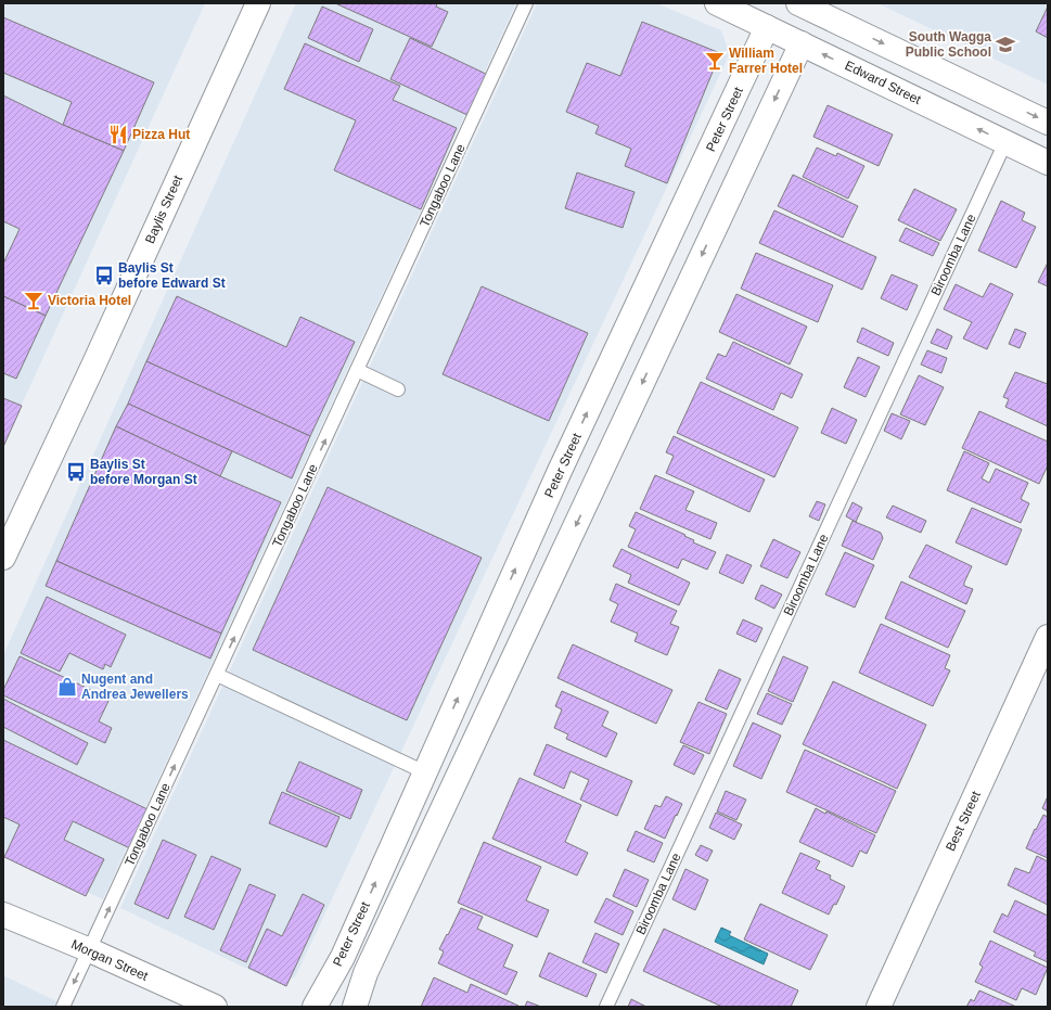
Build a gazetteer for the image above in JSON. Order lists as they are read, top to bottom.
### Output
{
  "streets": {
    "main road": [
      "Edward Street",
      "Peter Street",
      "Baylis Street",
      "Best Street",
      "Morgan Street"
    ],
    "lane": ["Tongaboo Lane", "Biroomba Lane"]
  },
  "crossings": [
    ["Edward Street", "Peter Street"],
    ["Edward Street", "Biroomba Lane"],
    ["Tongaboo Lane", "Morgan Street"]
  ],
  "one_way": ["Tongaboo Lane"],
  "places": {
    "school or university": ["South Wagga Public School"],
    "bar": ["William Farrer Hotel", "Victoria Hotel"],
    "restaurant": ["Pizza Hut"],
    "bus stop": ["Baylis St before Edward St", "Baylis St before Morgan St"],
    "shop": ["Nugent and Andrea Jewellers"]
  }
}
